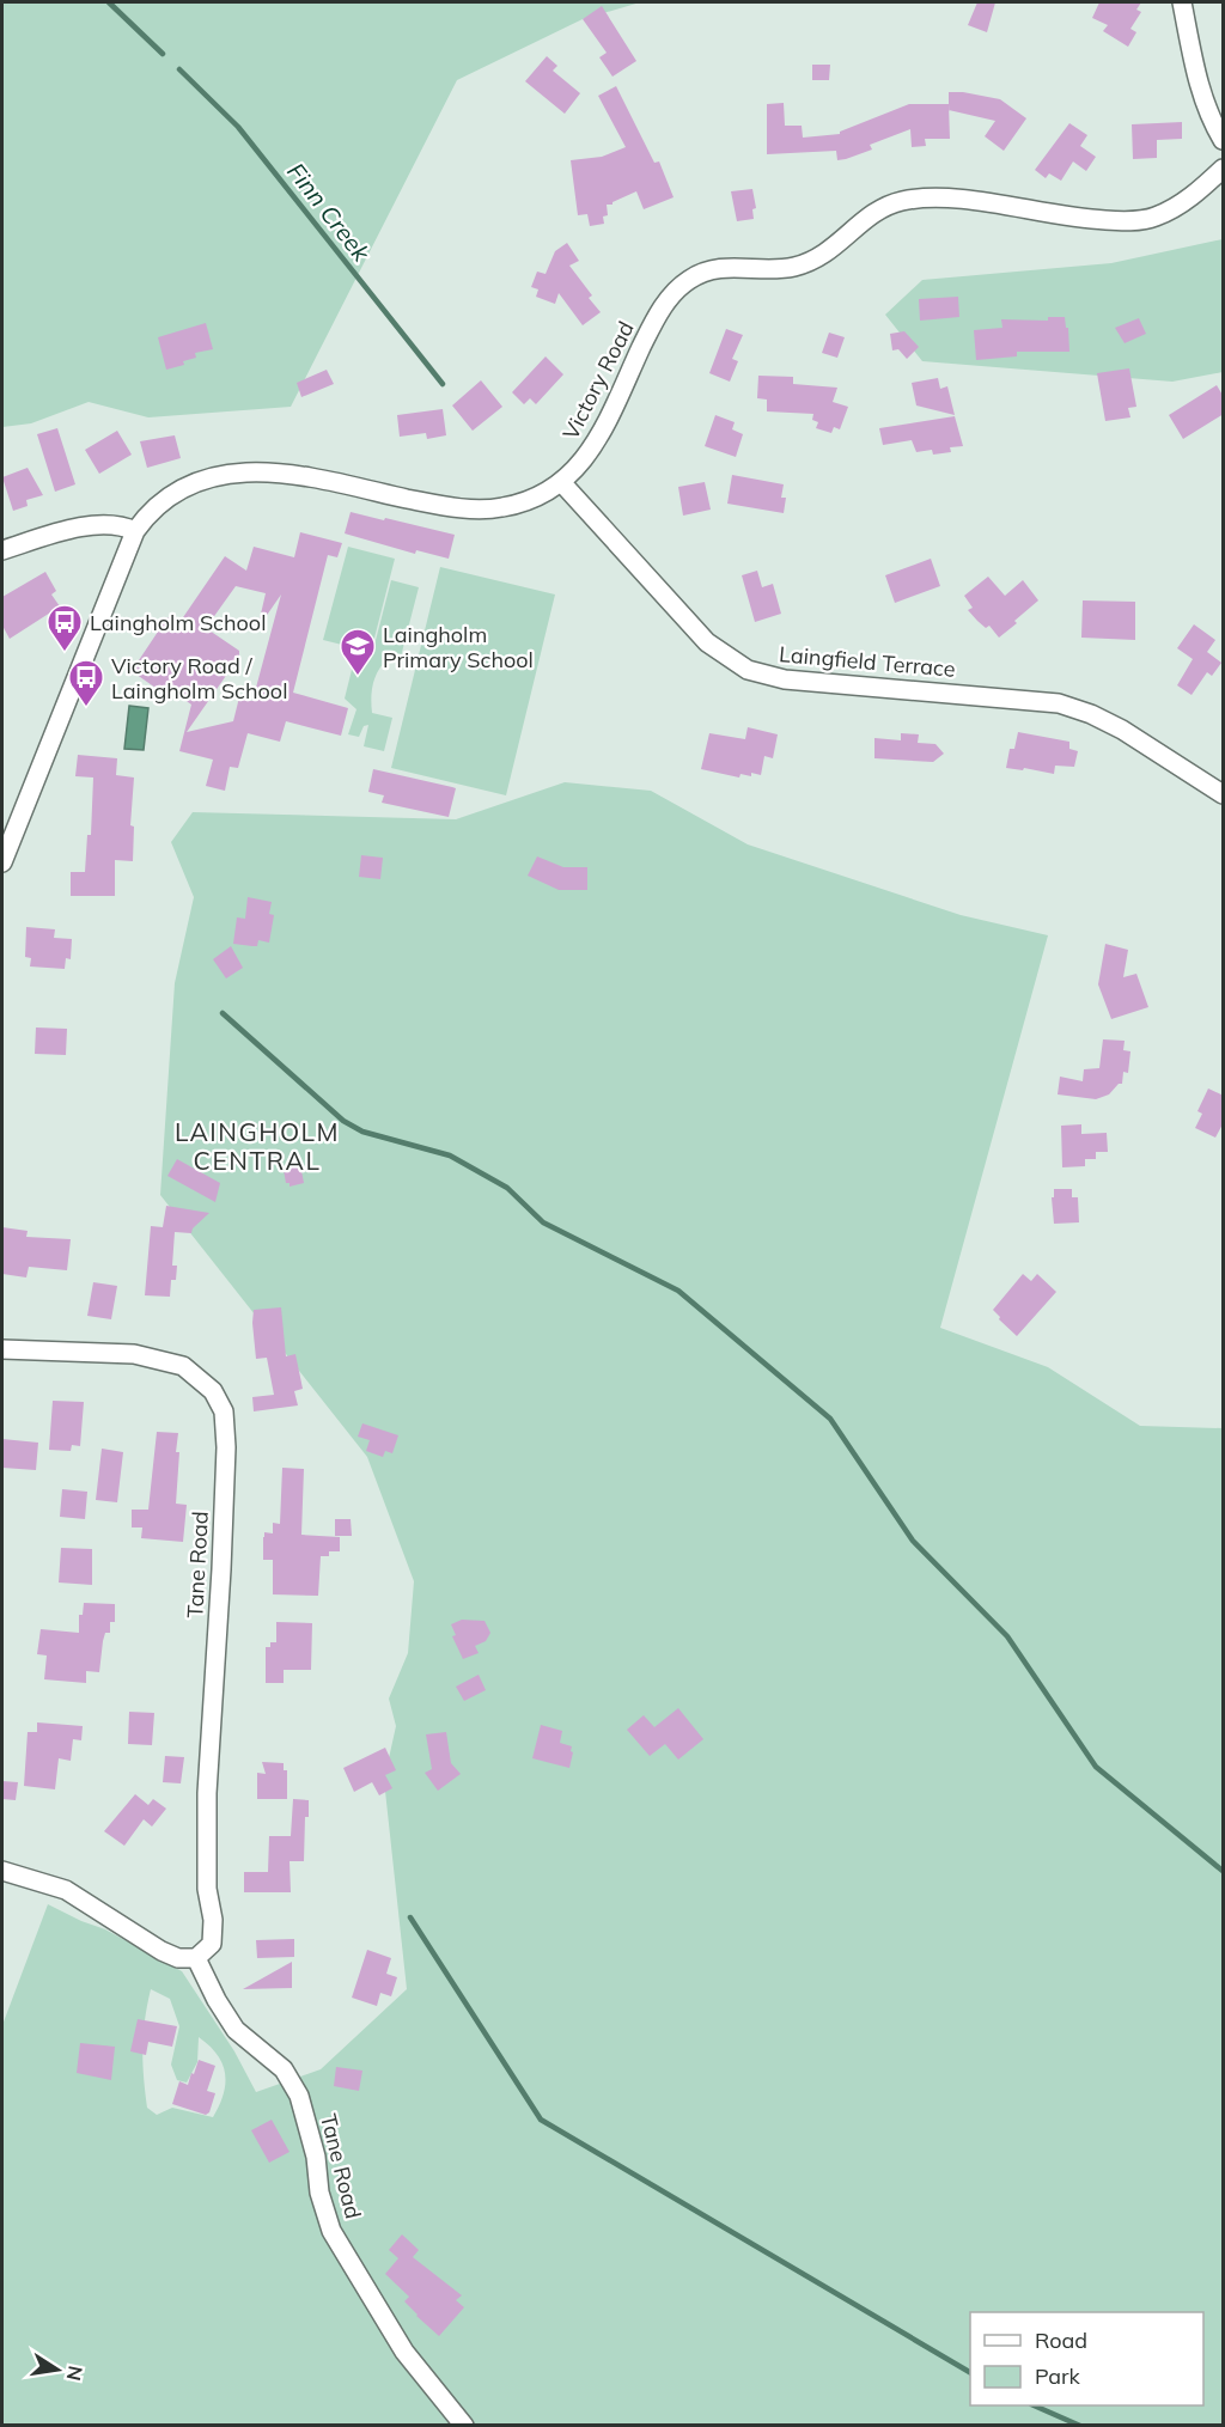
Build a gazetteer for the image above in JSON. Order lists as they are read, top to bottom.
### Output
{
  "streets": {
    "street": ["Victory Road", "Laingfield Terrace", "Tane Road"]
  },
  "crossings": [
    ["Victory Road", "Laingfield Terrace"]
  ],
  "districts": ["LAINGHOLM CENTRAL"],
  "water": ["Finn Creek"],
  "places": {
    "bus stop": ["Laingholm School", "Victory Road / Laingholm School"],
    "school or university": ["Laingholm Primary School"]
  },
  "legend": ["Road", "Park"],
  "north": "right"
}
